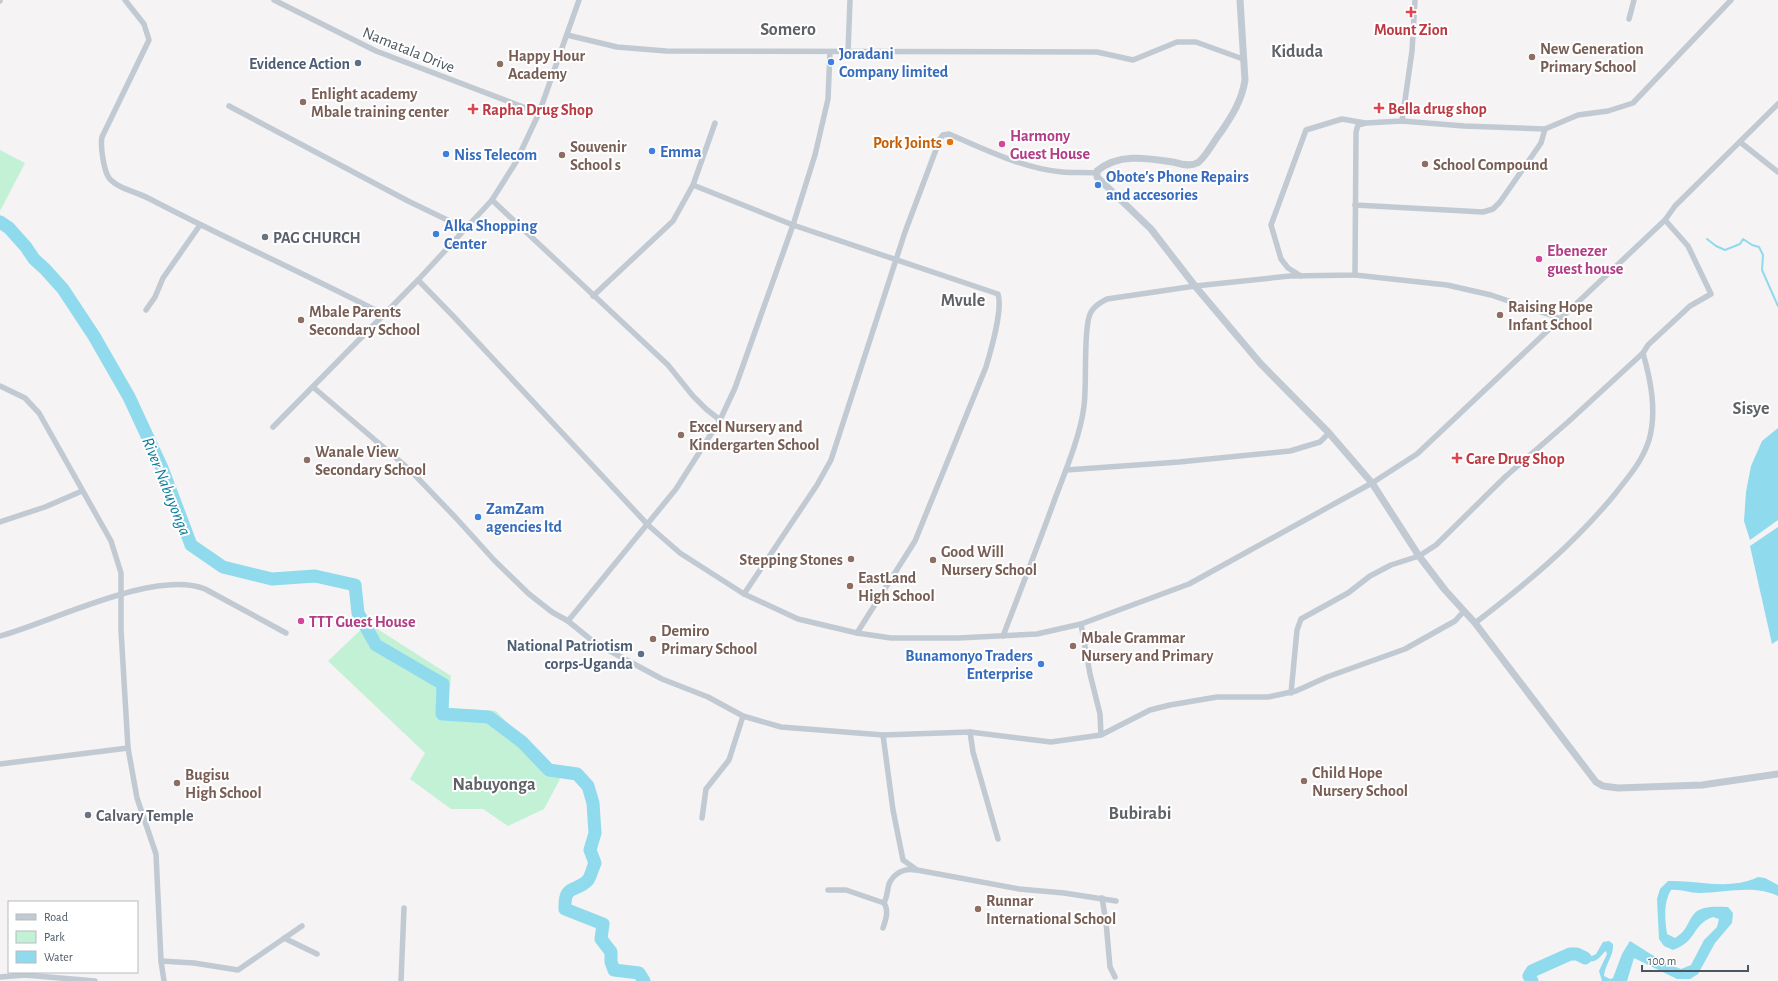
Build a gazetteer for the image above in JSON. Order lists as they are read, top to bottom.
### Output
{
  "streets": {
    "street": ["Namatala Drive"]
  },
  "districts": [
    "Somero",
    "Kiduda",
    "Mvule",
    "Sisye",
    "Nabuyonga",
    "Bubirabi"
  ],
  "water": ["River Nabuyonga"],
  "places": {
    "health": [
      "Mount Zion",
      "Bella drug shop",
      "Rapha Drug Shop",
      "Care Drug Shop"
    ],
    "other": [
      "New Generation Primary School",
      "Joradani Company limited",
      "Evidence Action",
      "Happy Hour Academy",
      "Enlight academy Mbale training center",
      "Pork Joints",
      "Harmony Guest House",
      "Emma",
      "Niss Telecom",
      "Souvenir School s",
      "School Compound",
      "Obote's Phone Repairs and accesories",
      "Alka Shopping Center",
      "PAG CHURCH",
      "Ebenezer guest house",
      "Raising Hope Infant School",
      "Mbale Parents Secondary School",
      "Excel Nursery and Kindergarten School",
      "Wanale View Secondary School",
      "ZamZam agencies ltd",
      "Stepping Stones",
      "Good Will Nursery School",
      "EastLand High School",
      "TTT Guest House",
      "Demiro Primary School",
      "Mbale Grammar Nursery and Primary",
      "National Patriotism corps-Uganda",
      "Bunamonyo Traders Enterprise",
      "Child Hope Nursery School",
      "Bugisu High School",
      "Calvary Temple",
      "Runnar International School"
    ]
  },
  "legend": ["Road", "Park", "Water"],
  "scale_bar": "100 m"
}
